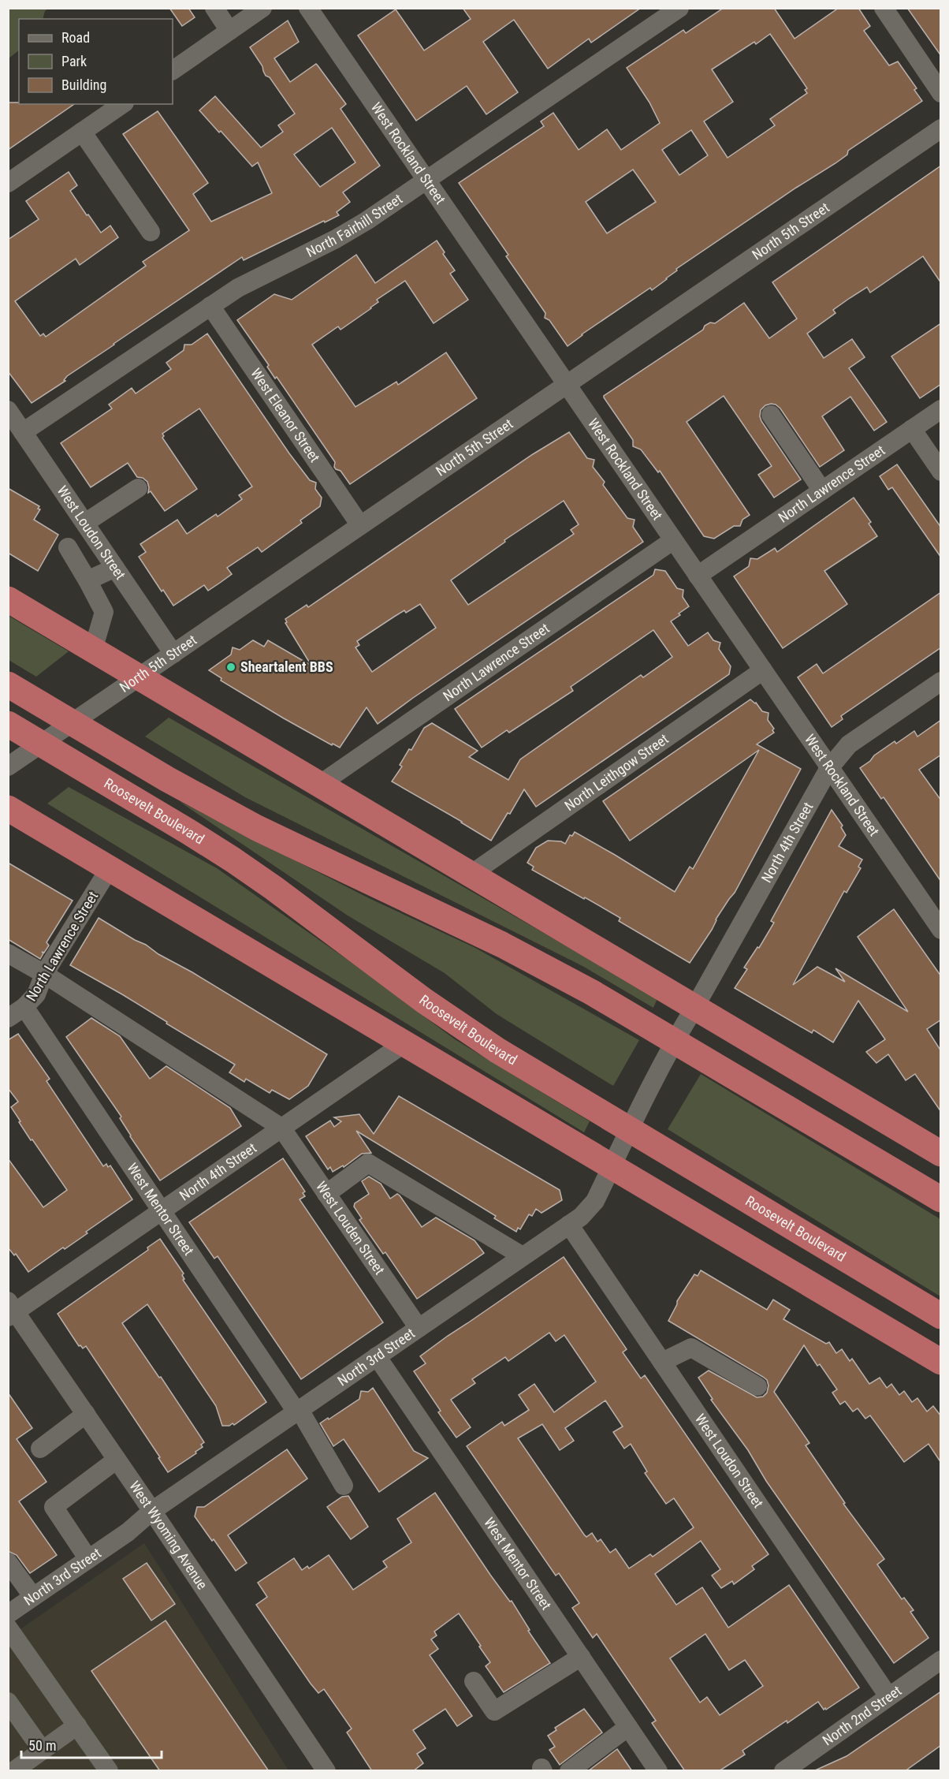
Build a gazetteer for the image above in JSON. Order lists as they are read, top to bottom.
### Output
{
  "streets": {
    "highway": ["Roosevelt Boulevard"],
    "street": [
      "West Rockland Street",
      "North Fairhill Street",
      "North 5th Street",
      "West Eleanor Street",
      "North Lawrence Street",
      "West Loudon Street",
      "North Leithgow Street",
      "North 4th Street",
      "West Mentor Street",
      "West Louden Street",
      "North 3rd Street",
      "West Wyoming Avenue",
      "North 2nd Street"
    ]
  },
  "crossings": [
    ["West Rockland Street", "North Fairhill Street"],
    ["West Rockland Street", "North 5th Street"],
    ["West Rockland Street", "North Lawrence Street"],
    ["West Rockland Street", "North Leithgow Street"],
    ["West Rockland Street", "North 4th Street"],
    ["North Fairhill Street", "West Eleanor Street"],
    ["North Fairhill Street", "West Loudon Street"],
    ["North 5th Street", "West Eleanor Street"],
    ["North 5th Street", "West Loudon Street"],
    ["North Lawrence Street", "West Mentor Street"],
    ["West Loudon Street", "North 3rd Street"],
    ["West Loudon Street", "North 2nd Street"],
    ["Roosevelt Boulevard", "North 3rd Street"],
    ["North 4th Street", "West Mentor Street"],
    ["North 4th Street", "West Louden Street"],
    ["North 4th Street", "North 3rd Street"],
    ["North 4th Street", "West Wyoming Avenue"],
    ["West Mentor Street", "North 3rd Street"],
    ["West Louden Street", "North 3rd Street"],
    ["North 3rd Street", "West Wyoming Avenue"]
  ],
  "places": ["Sheartalent BBS"],
  "legend": ["Road", "Park", "Building"],
  "scale_bar": "50 m"
}
